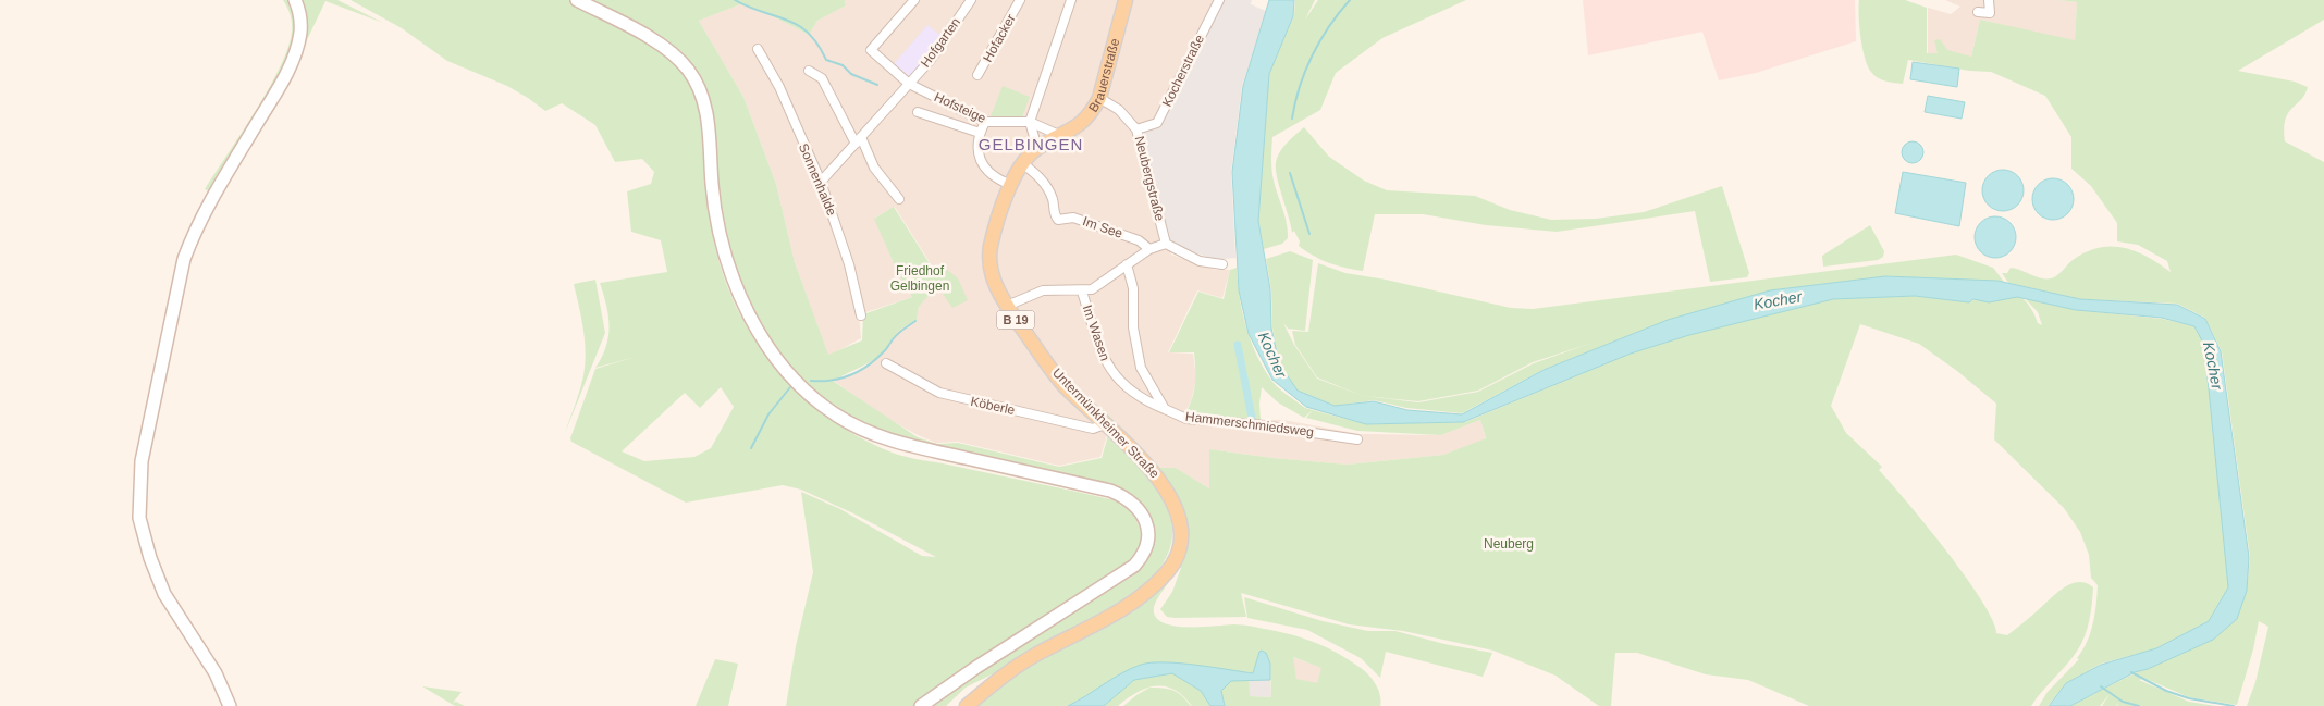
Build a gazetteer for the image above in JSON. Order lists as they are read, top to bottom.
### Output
{
  "streets": {
    "main road": ["Brauerstraße", "B 19", "Untermünkheimer Straße"],
    "street": [
      "Hofacker",
      "Hofgarten",
      "Kocherstraße",
      "Hofsteige",
      "Neubergstraße",
      "Sonnenhalde",
      "Im See",
      "Im Wasen",
      "Köberle",
      "Hammerschmiedsweg"
    ]
  },
  "crossings": [
    ["Hofgarten", "Hofsteige"],
    ["Hofgarten", "Sonnenhalde"],
    ["Kocherstraße", "Neubergstraße"],
    ["Brauerstraße", "Hofsteige"],
    ["Brauerstraße", "Neubergstraße"],
    ["Brauerstraße", "Untermünkheimer Straße"],
    ["Hofsteige", "Untermünkheimer Straße"],
    ["Im See", "Untermünkheimer Straße"],
    ["Im Wasen", "Hammerschmiedsweg"],
    ["Köberle", "Untermünkheimer Straße"]
  ],
  "districts": ["GELBINGEN"],
  "water": ["Kocher"],
  "parks": ["Friedhof Gelbingen", "Neuberg"]
}
